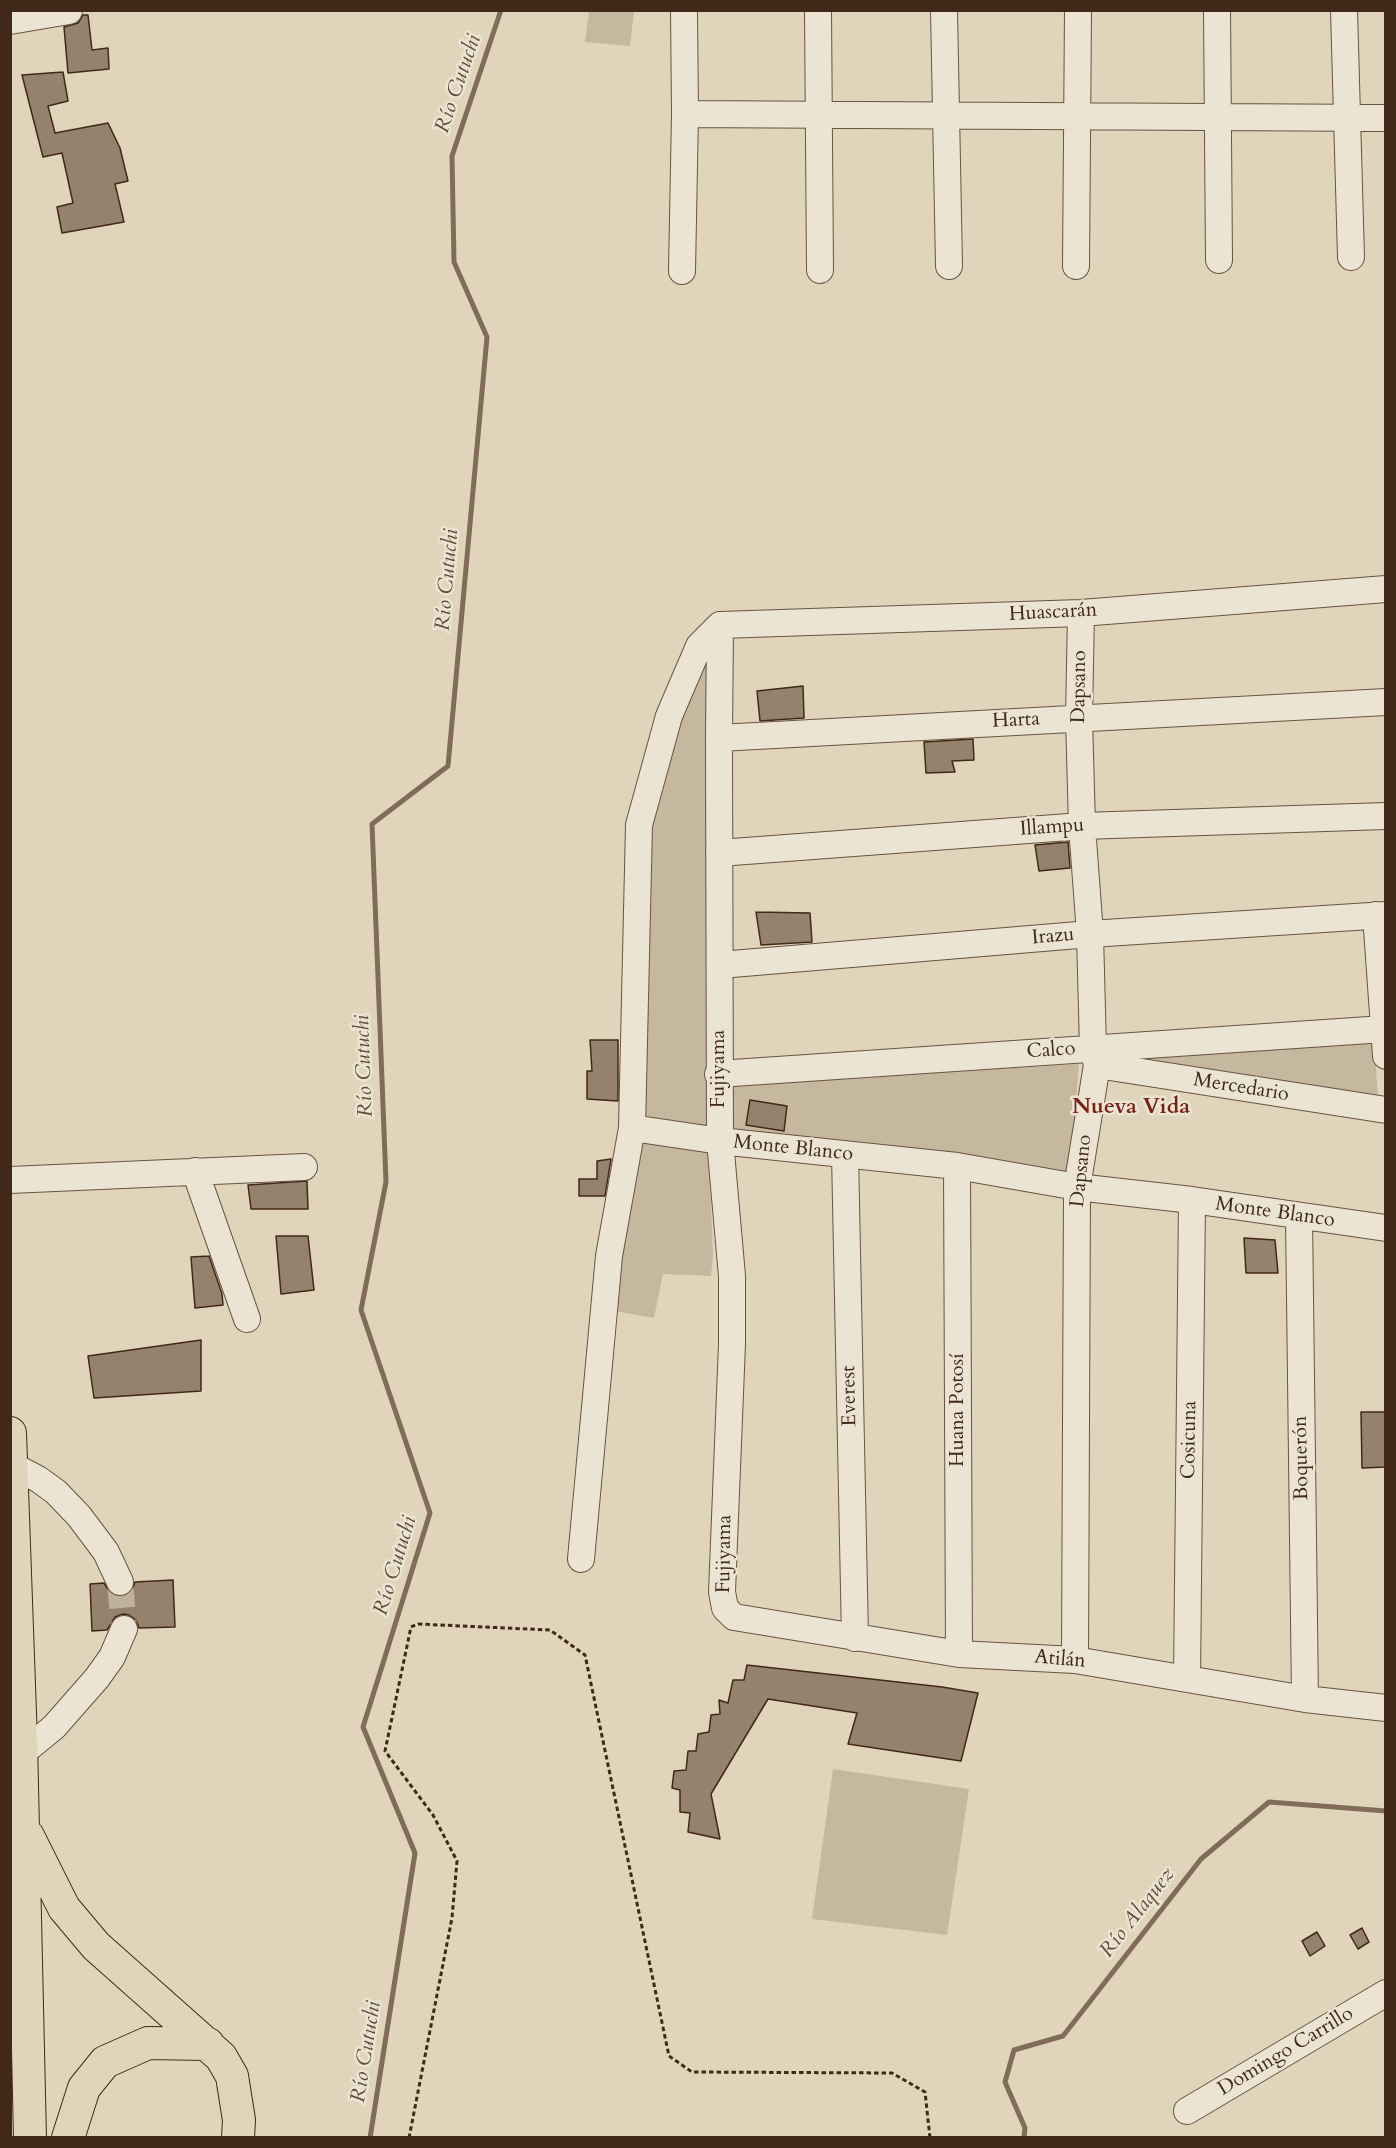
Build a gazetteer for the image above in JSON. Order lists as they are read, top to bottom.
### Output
{
  "streets": {
    "street": [
      "Huascarán",
      "Dapsano",
      "Harta",
      "Illampu",
      "Irazu",
      "Calco",
      "Fujiyama",
      "Mercedario",
      "Monte Blanco",
      "Everest",
      "Huana Potosí",
      "Cosicuna",
      "Boquerón",
      "Atilán",
      "Domingo Carrillo"
    ]
  },
  "crossings": [
    ["Huascarán", "Dapsano"],
    ["Huascarán", "Fujiyama"],
    ["Dapsano", "Harta"],
    ["Dapsano", "Illampu"],
    ["Dapsano", "Irazu"],
    ["Dapsano", "Calco"],
    ["Dapsano", "Mercedario"],
    ["Dapsano", "Monte Blanco"],
    ["Dapsano", "Atilán"],
    ["Harta", "Fujiyama"],
    ["Illampu", "Fujiyama"],
    ["Irazu", "Fujiyama"],
    ["Calco", "Fujiyama"],
    ["Calco", "Mercedario"],
    ["Fujiyama", "Monte Blanco"],
    ["Fujiyama", "Atilán"],
    ["Monte Blanco", "Everest"],
    ["Monte Blanco", "Huana Potosí"],
    ["Monte Blanco", "Cosicuna"],
    ["Monte Blanco", "Boquerón"],
    ["Everest", "Atilán"],
    ["Huana Potosí", "Atilán"],
    ["Cosicuna", "Atilán"],
    ["Boquerón", "Atilán"]
  ],
  "districts": ["Nueva Vida"],
  "water": ["Río Cutuchi", "Río Alaquez"]
}
